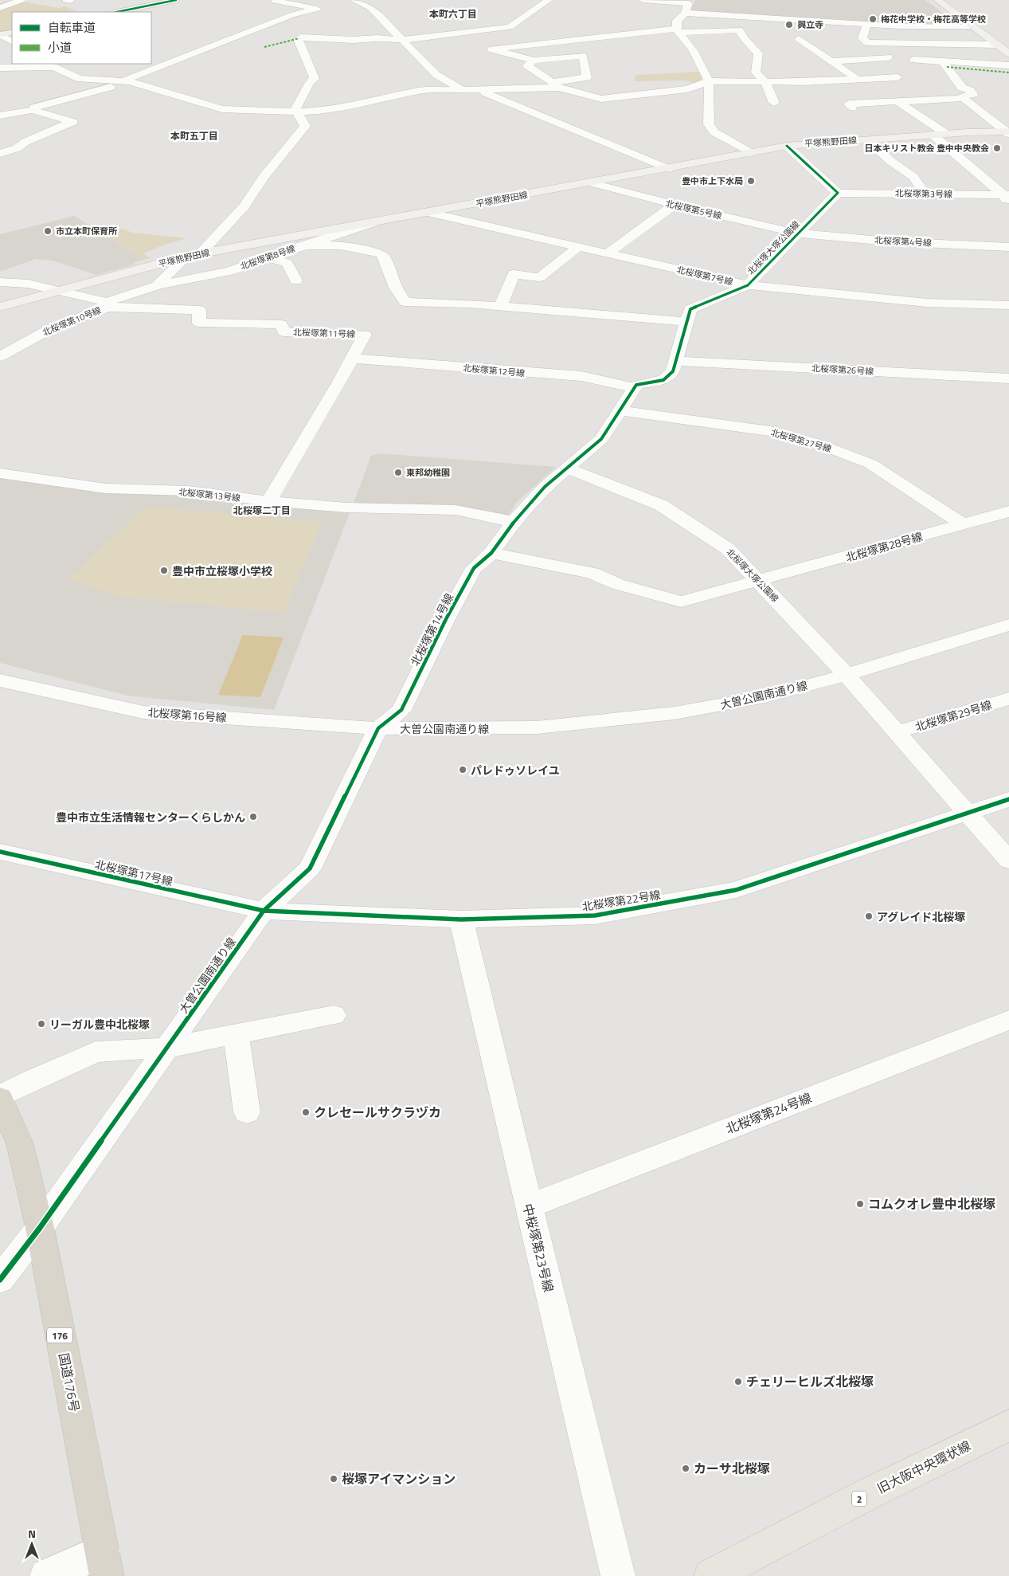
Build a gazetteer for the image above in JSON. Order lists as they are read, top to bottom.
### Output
{
  "streets": {
    "highway": ["176", "国道176号"],
    "main road": ["旧大阪中央環状線", "2"],
    "street": [
      "平塚熊野田線",
      "北桜塚第3号線",
      "北桜塚第5号線",
      "北桜塚第4号線",
      "北桜塚大塚公園線",
      "北桜塚第8号線",
      "北桜塚第7号線",
      "北桜塚第10号線",
      "北桜塚第11号線",
      "北桜塚第26号線",
      "北桜塚第12号線",
      "北桜塚第27号線",
      "北桜塚第13号線",
      "北桜塚第28号線",
      "北桜塚第14号線",
      "大曽公園南通り線",
      "北桜塚第16号線",
      "北桜塚第29号線",
      "北桜塚第17号線",
      "北桜塚第22号線",
      "北桜塚第24号線",
      "中桜塚第23号線"
    ]
  },
  "crossings": [
    ["平塚熊野田線", "北桜塚第5号線"],
    ["平塚熊野田線", "北桜塚第8号線"],
    ["平塚熊野田線", "北桜塚第7号線"],
    ["平塚熊野田線", "北桜塚第10号線"],
    ["北桜塚第3号線", "北桜塚大塚公園線"],
    ["北桜塚第5号線", "北桜塚第4号線"],
    ["北桜塚第5号線", "北桜塚大塚公園線"],
    ["北桜塚第4号線", "北桜塚大塚公園線"],
    ["北桜塚大塚公園線", "北桜塚第7号線"],
    ["北桜塚大塚公園線", "北桜塚第26号線"],
    ["北桜塚大塚公園線", "北桜塚第12号線"],
    ["北桜塚大塚公園線", "北桜塚第28号線"],
    ["北桜塚大塚公園線", "北桜塚第14号線"],
    ["北桜塚大塚公園線", "大曽公園南通り線"],
    ["北桜塚大塚公園線", "北桜塚第29号線"],
    ["北桜塚大塚公園線", "北桜塚第22号線"],
    ["北桜塚第8号線", "北桜塚第10号線"],
    ["北桜塚第8号線", "北桜塚第11号線"],
    ["北桜塚第10号線", "北桜塚第11号線"],
    ["北桜塚第11号線", "北桜塚第12号線"],
    ["北桜塚第11号線", "北桜塚第13号線"],
    ["北桜塚第27号線", "北桜塚第28号線"],
    ["北桜塚第13号線", "北桜塚第14号線"],
    ["北桜塚第28号線", "北桜塚第14号線"],
    ["北桜塚第14号線", "大曽公園南通り線"],
    ["北桜塚第14号線", "北桜塚第16号線"],
    ["大曽公園南通り線", "北桜塚第16号線"],
    ["大曽公園南通り線", "北桜塚第17号線"],
    ["大曽公園南通り線", "北桜塚第22号線"],
    ["大曽公園南通り線", "国道176号"],
    ["北桜塚第17号線", "北桜塚第22号線"],
    ["北桜塚第22号線", "中桜塚第23号線"],
    ["北桜塚第24号線", "中桜塚第23号線"]
  ],
  "districts": ["本町六丁目", "本町五丁目", "北桜塚二丁目"],
  "places": [
    "梅花中学校・梅花高等学校",
    "興立寺",
    "日本キリスト教会 豊中中央教会",
    "豊中市上下水局",
    "市立本町保育所",
    "東邦幼稚園",
    "豊中市立桜塚小学校",
    "パレドゥソレイユ",
    "豊中市立生活情報センターくらしかん",
    "アグレイド北桜塚",
    "リーガル豊中北桜塚",
    "クレセールサクラヅカ",
    "コムクオレ豊中北桜塚",
    "チェリーヒルズ北桜塚",
    "カーサ北桜塚",
    "桜塚アイマンション"
  ],
  "legend": ["自転車道", "小道"],
  "north": "top"
}
